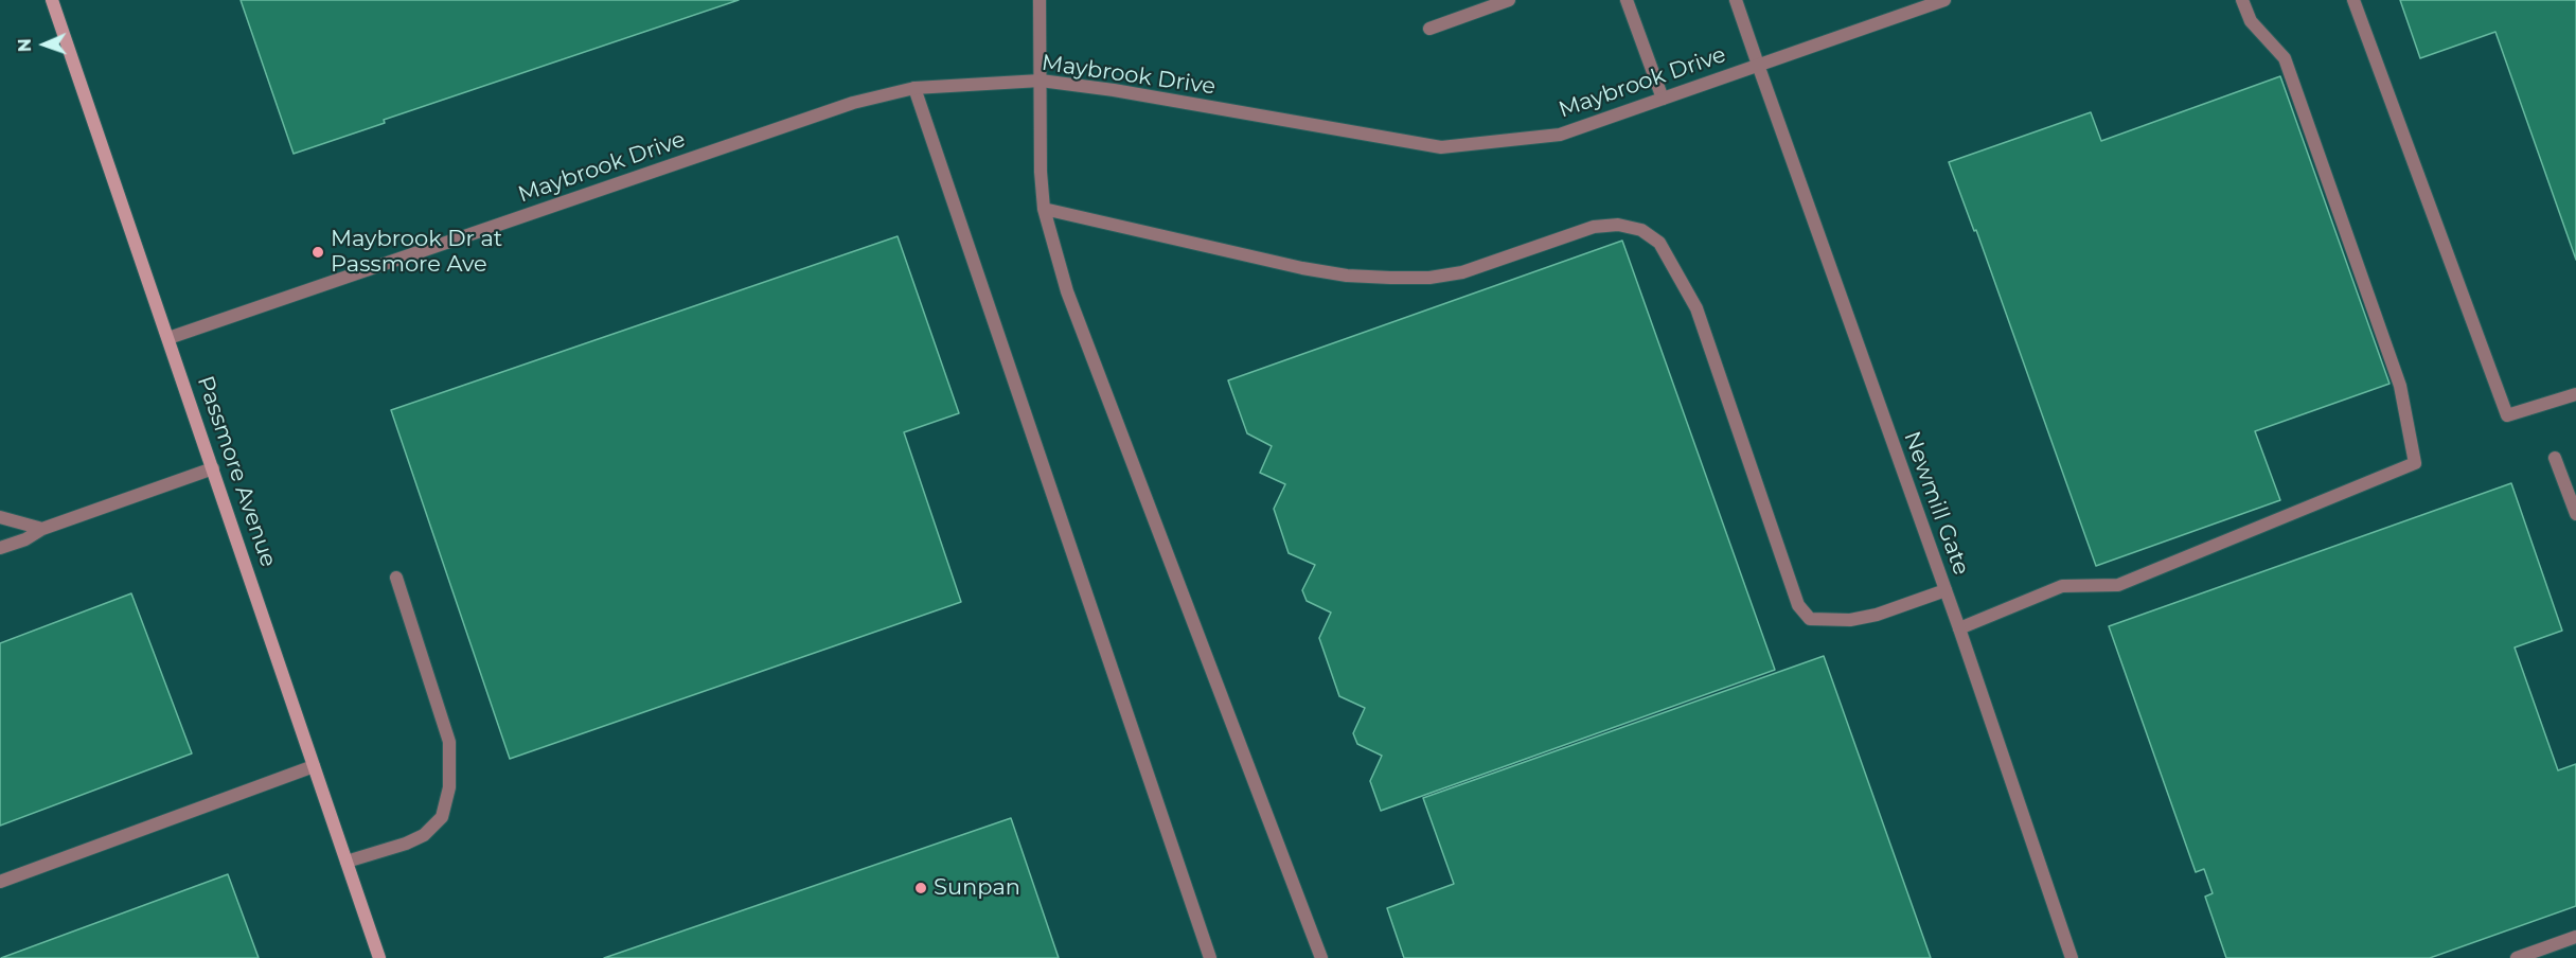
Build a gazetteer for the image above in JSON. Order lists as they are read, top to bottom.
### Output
{
  "streets": {
    "street": ["Maybrook Drive", "Passmore Avenue", "Newmill Gate"]
  },
  "crossings": [
    ["Maybrook Drive", "Passmore Avenue"],
    ["Maybrook Drive", "Newmill Gate"]
  ],
  "places": ["Maybrook Dr at Passmore Ave", "Sunpan"],
  "north": "left"
}
